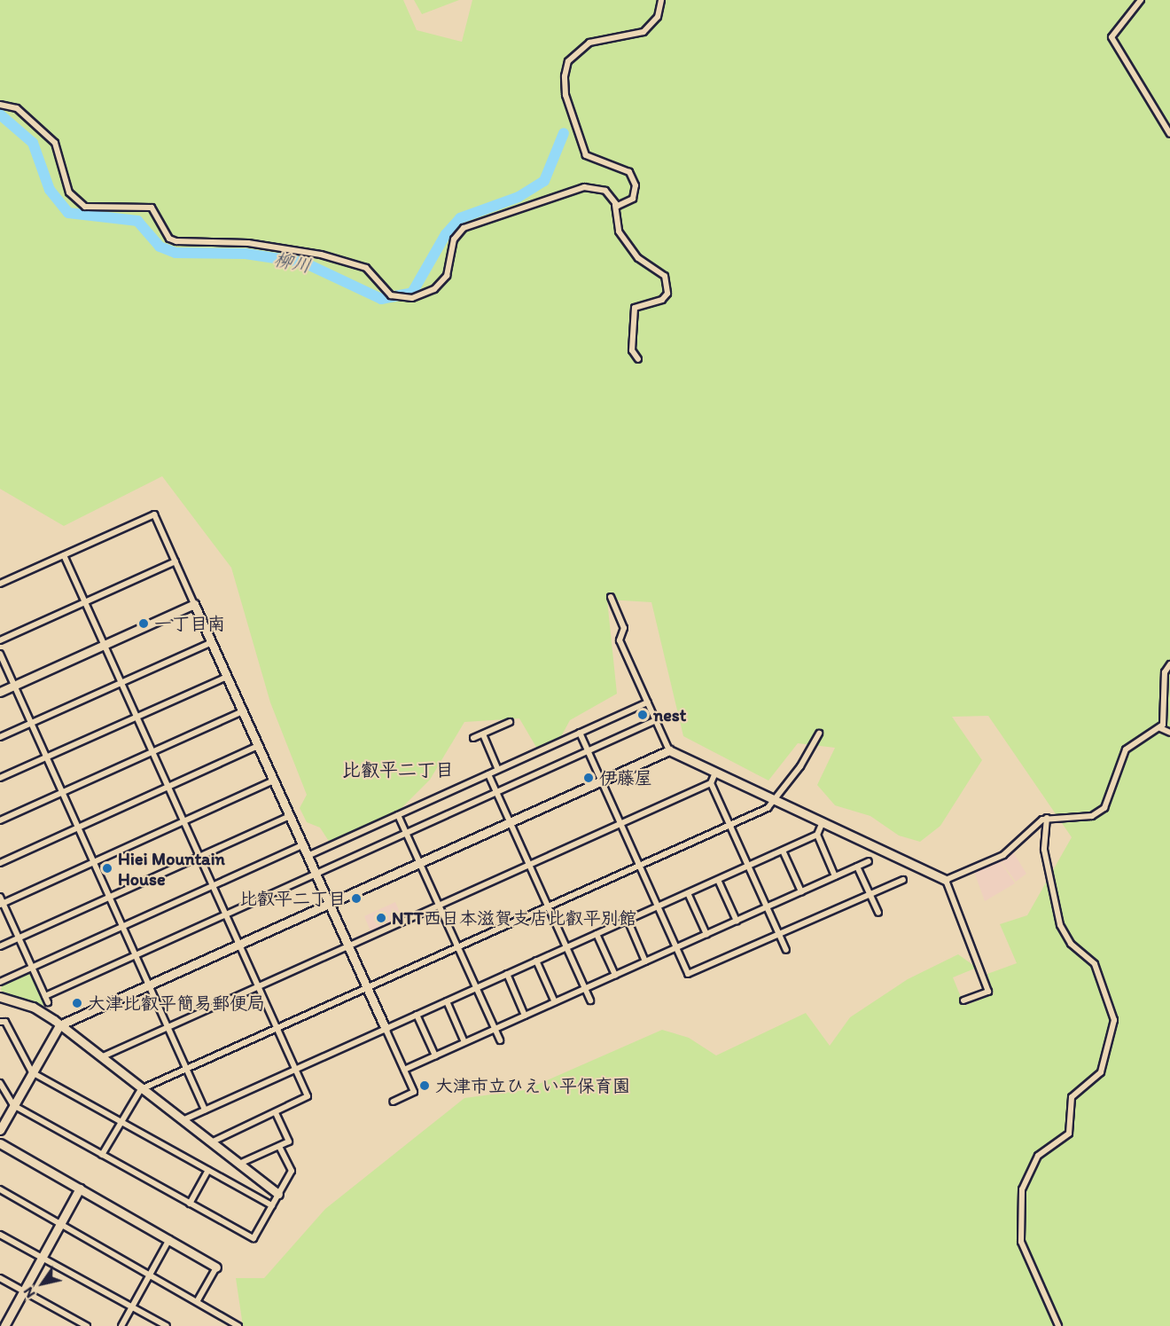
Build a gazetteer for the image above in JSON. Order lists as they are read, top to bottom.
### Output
{
  "districts": ["比叡平二丁目"],
  "water": ["柳川"],
  "places": [
    "一丁目南",
    "nest",
    "伊藤屋",
    "Hiei Mountain House",
    "比叡平二丁目",
    "NTT西日本滋賀支店比叡平別館",
    "大津比叡平簡易郵便局",
    "大津市立ひえい平保育園"
  ],
  "north": "bottom left"
}
